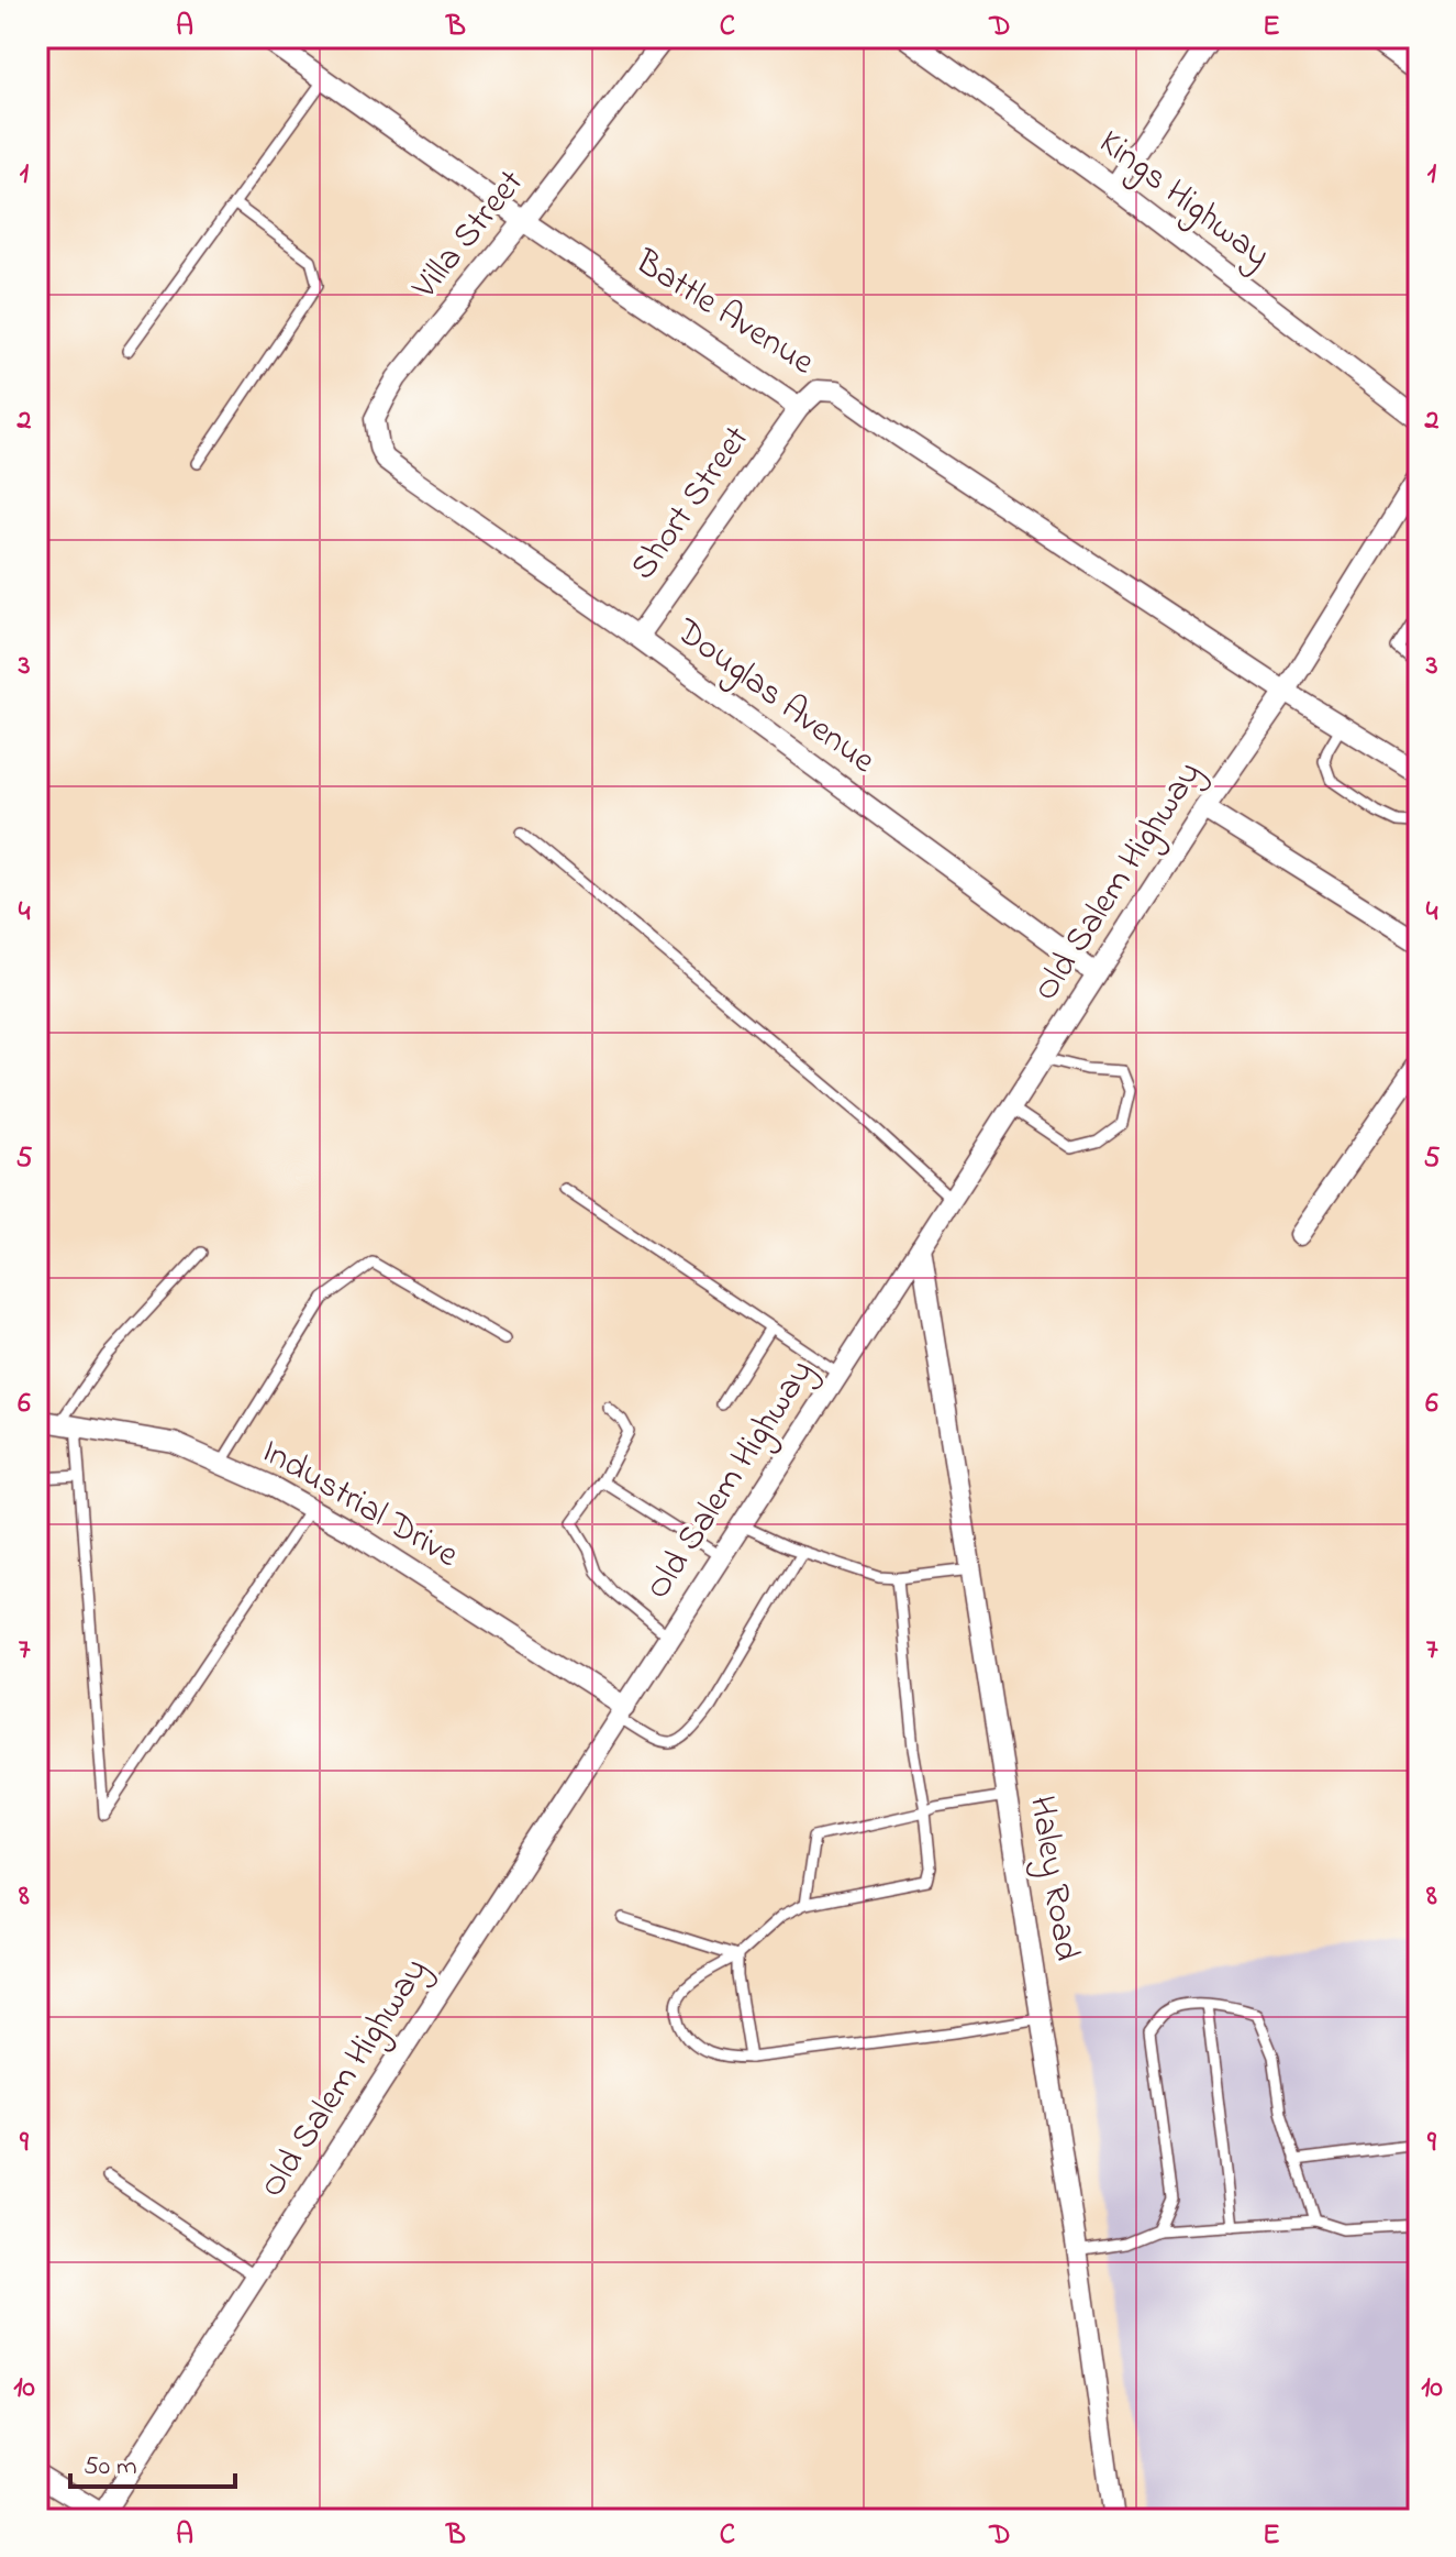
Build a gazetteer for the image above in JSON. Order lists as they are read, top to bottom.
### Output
{
  "streets": {
    "street": [
      "Kings Highway",
      "Villa Street",
      "Battle Avenue",
      "Short Street",
      "Douglas Avenue",
      "Old Salem Highway",
      "Industrial Drive",
      "Haley Road"
    ]
  },
  "crossings": [
    ["Villa Street", "Battle Avenue"],
    ["Villa Street", "Douglas Avenue"],
    ["Battle Avenue", "Short Street"],
    ["Battle Avenue", "Old Salem Highway"],
    ["Short Street", "Douglas Avenue"],
    ["Douglas Avenue", "Old Salem Highway"],
    ["Old Salem Highway", "Industrial Drive"],
    ["Old Salem Highway", "Haley Road"]
  ],
  "scale_bar": "50 m",
  "grid": {
    "columns": [
      "A",
      "B",
      "C",
      "D",
      "E"
    ],
    "rows": [
      "1",
      "2",
      "3",
      "4",
      "5",
      "6",
      "7",
      "8",
      "9",
      "10"
    ]
  }
}
